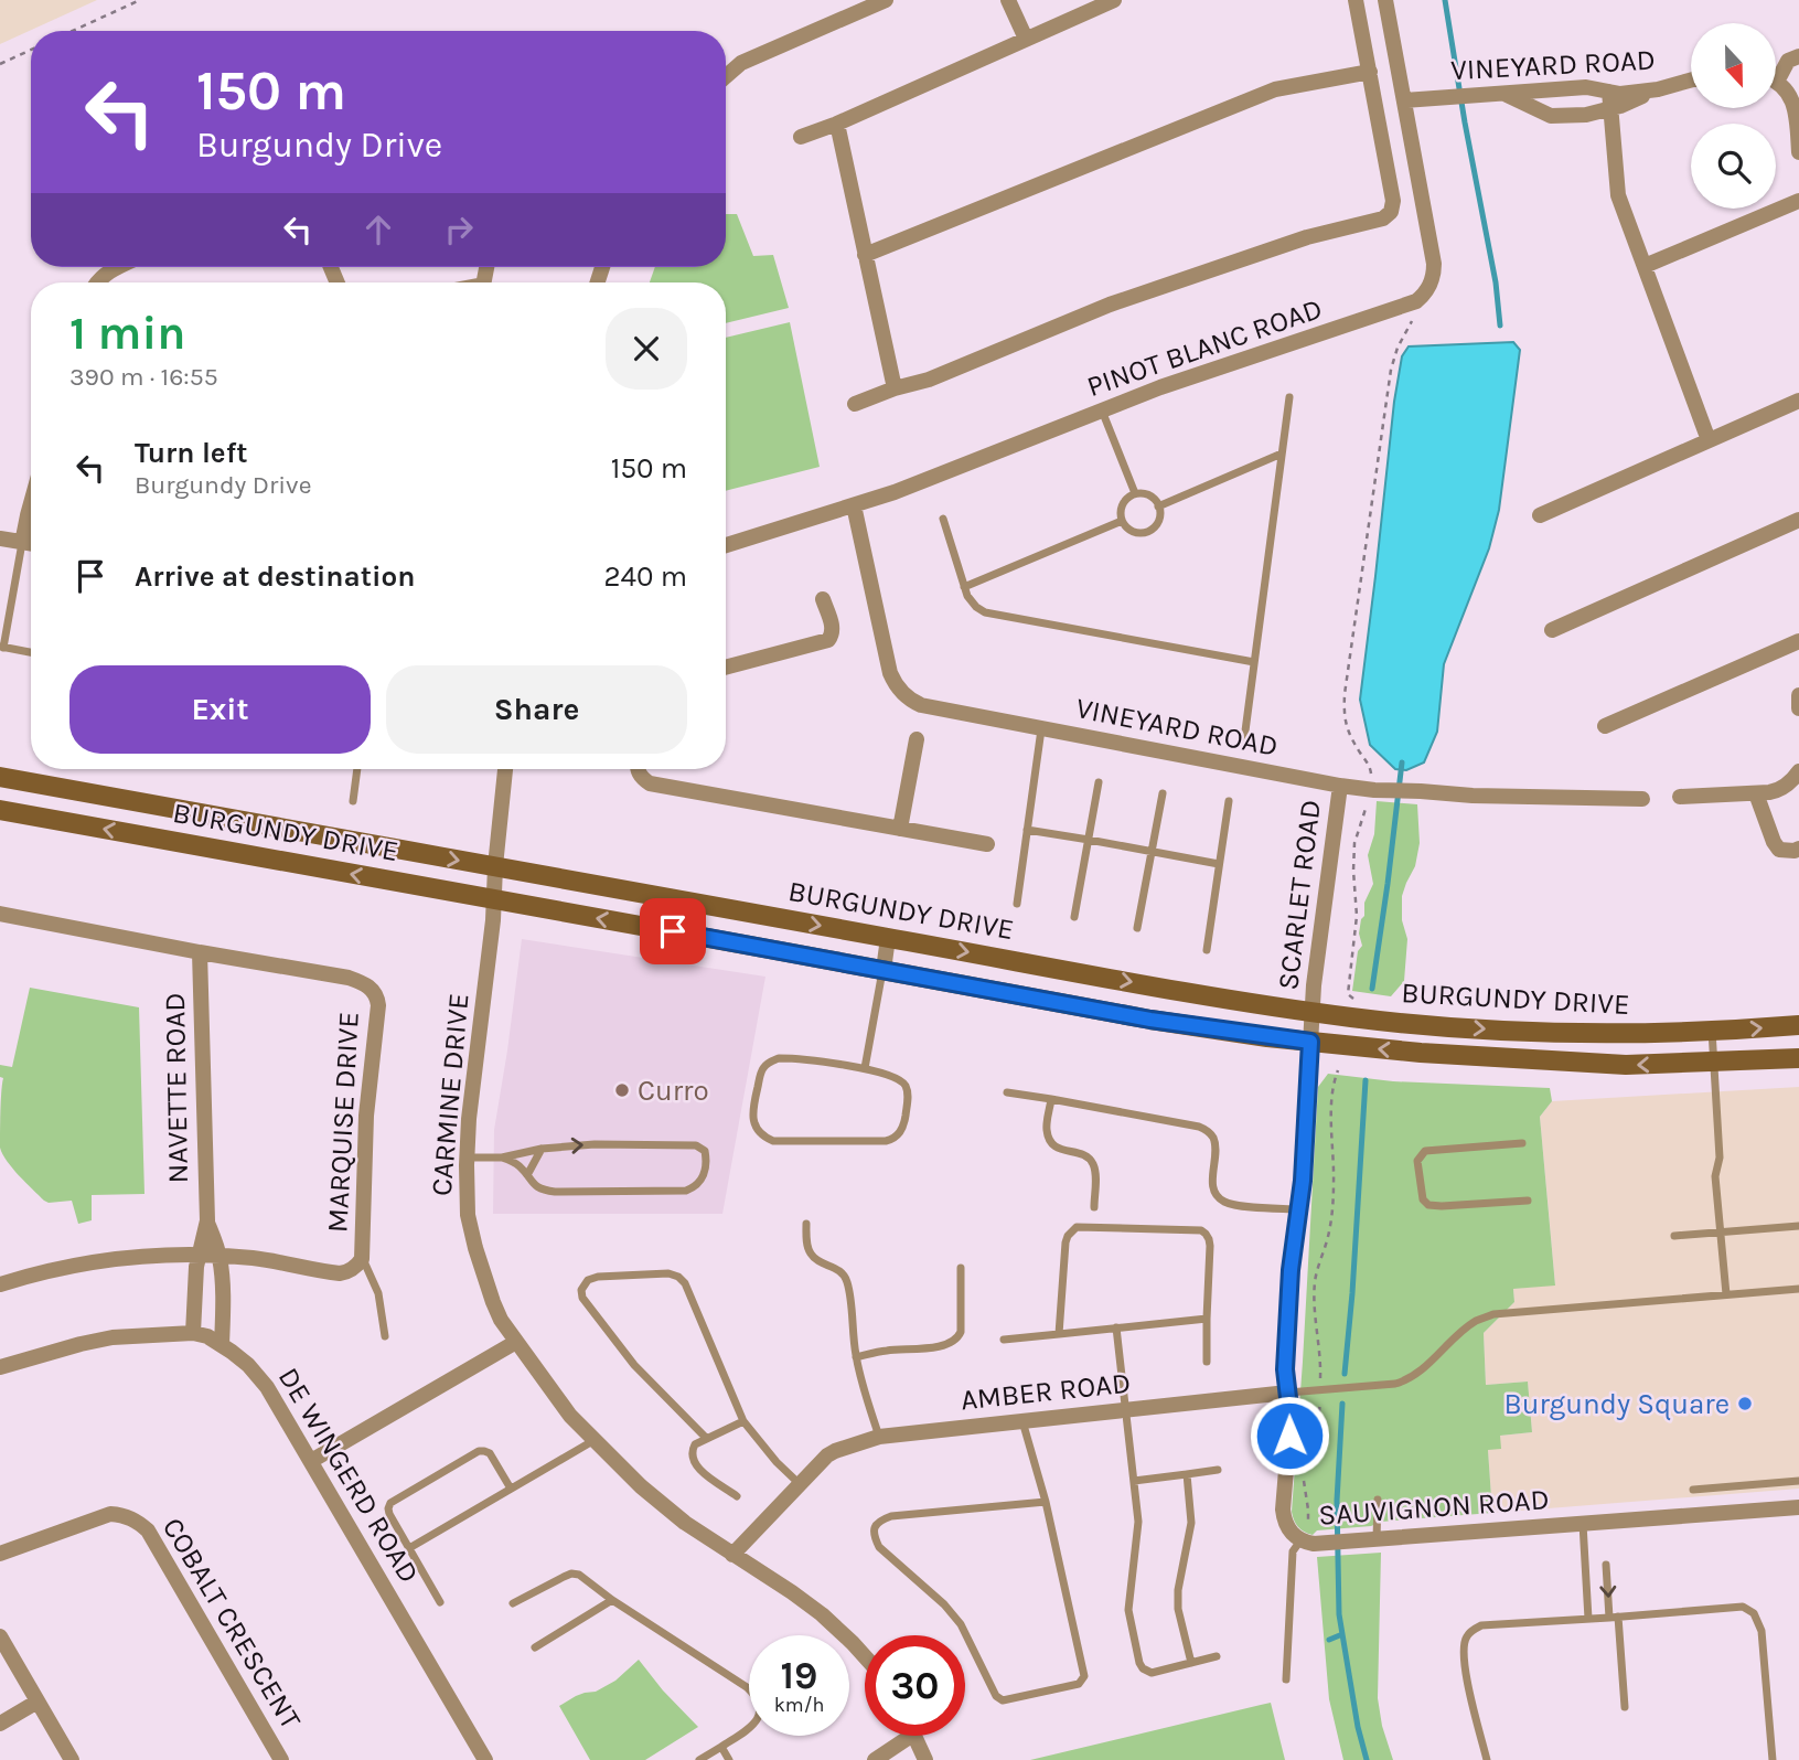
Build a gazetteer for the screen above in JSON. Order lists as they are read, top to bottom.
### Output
{
  "streets": {
    "main road": ["BURGUNDY DRIVE"],
    "street": [
      "VINEYARD ROAD",
      "PINOT BLANC ROAD",
      "SCARLET ROAD",
      "NAVETTE ROAD",
      "CARMINE DRIVE",
      "MARQUISE DRIVE",
      "AMBER ROAD",
      "DE WINGERD ROAD",
      "SAUVIGNON ROAD",
      "COBALT CRESCENT"
    ]
  },
  "crossings": [
    ["VINEYARD ROAD", "PINOT BLANC ROAD"],
    ["VINEYARD ROAD", "SCARLET ROAD"],
    ["BURGUNDY DRIVE", "SCARLET ROAD"],
    ["BURGUNDY DRIVE", "CARMINE DRIVE"],
    ["BURGUNDY DRIVE", "SAUVIGNON ROAD"],
    ["SCARLET ROAD", "SAUVIGNON ROAD"],
    ["NAVETTE ROAD", "MARQUISE DRIVE"],
    ["CARMINE DRIVE", "AMBER ROAD"],
    ["AMBER ROAD", "SAUVIGNON ROAD"]
  ],
  "places": ["Curro", "Burgundy Square"],
  "north": "bottom",
  "page": {
    "turn": ["150 m", "Burgundy Drive"],
    "heading": ["1 min", "390 m · 16:55"],
    "list": [
      {
        "name": "Turn left",
        "note": "Burgundy Drive",
        "value": "150 m"
      },
      {
        "name": "Arrive at destination",
        "value": "240 m"
      }
    ],
    "buttons": ["Exit", "Share"],
    "speed": "19 km/h",
    "limit": "30"
  }
}
